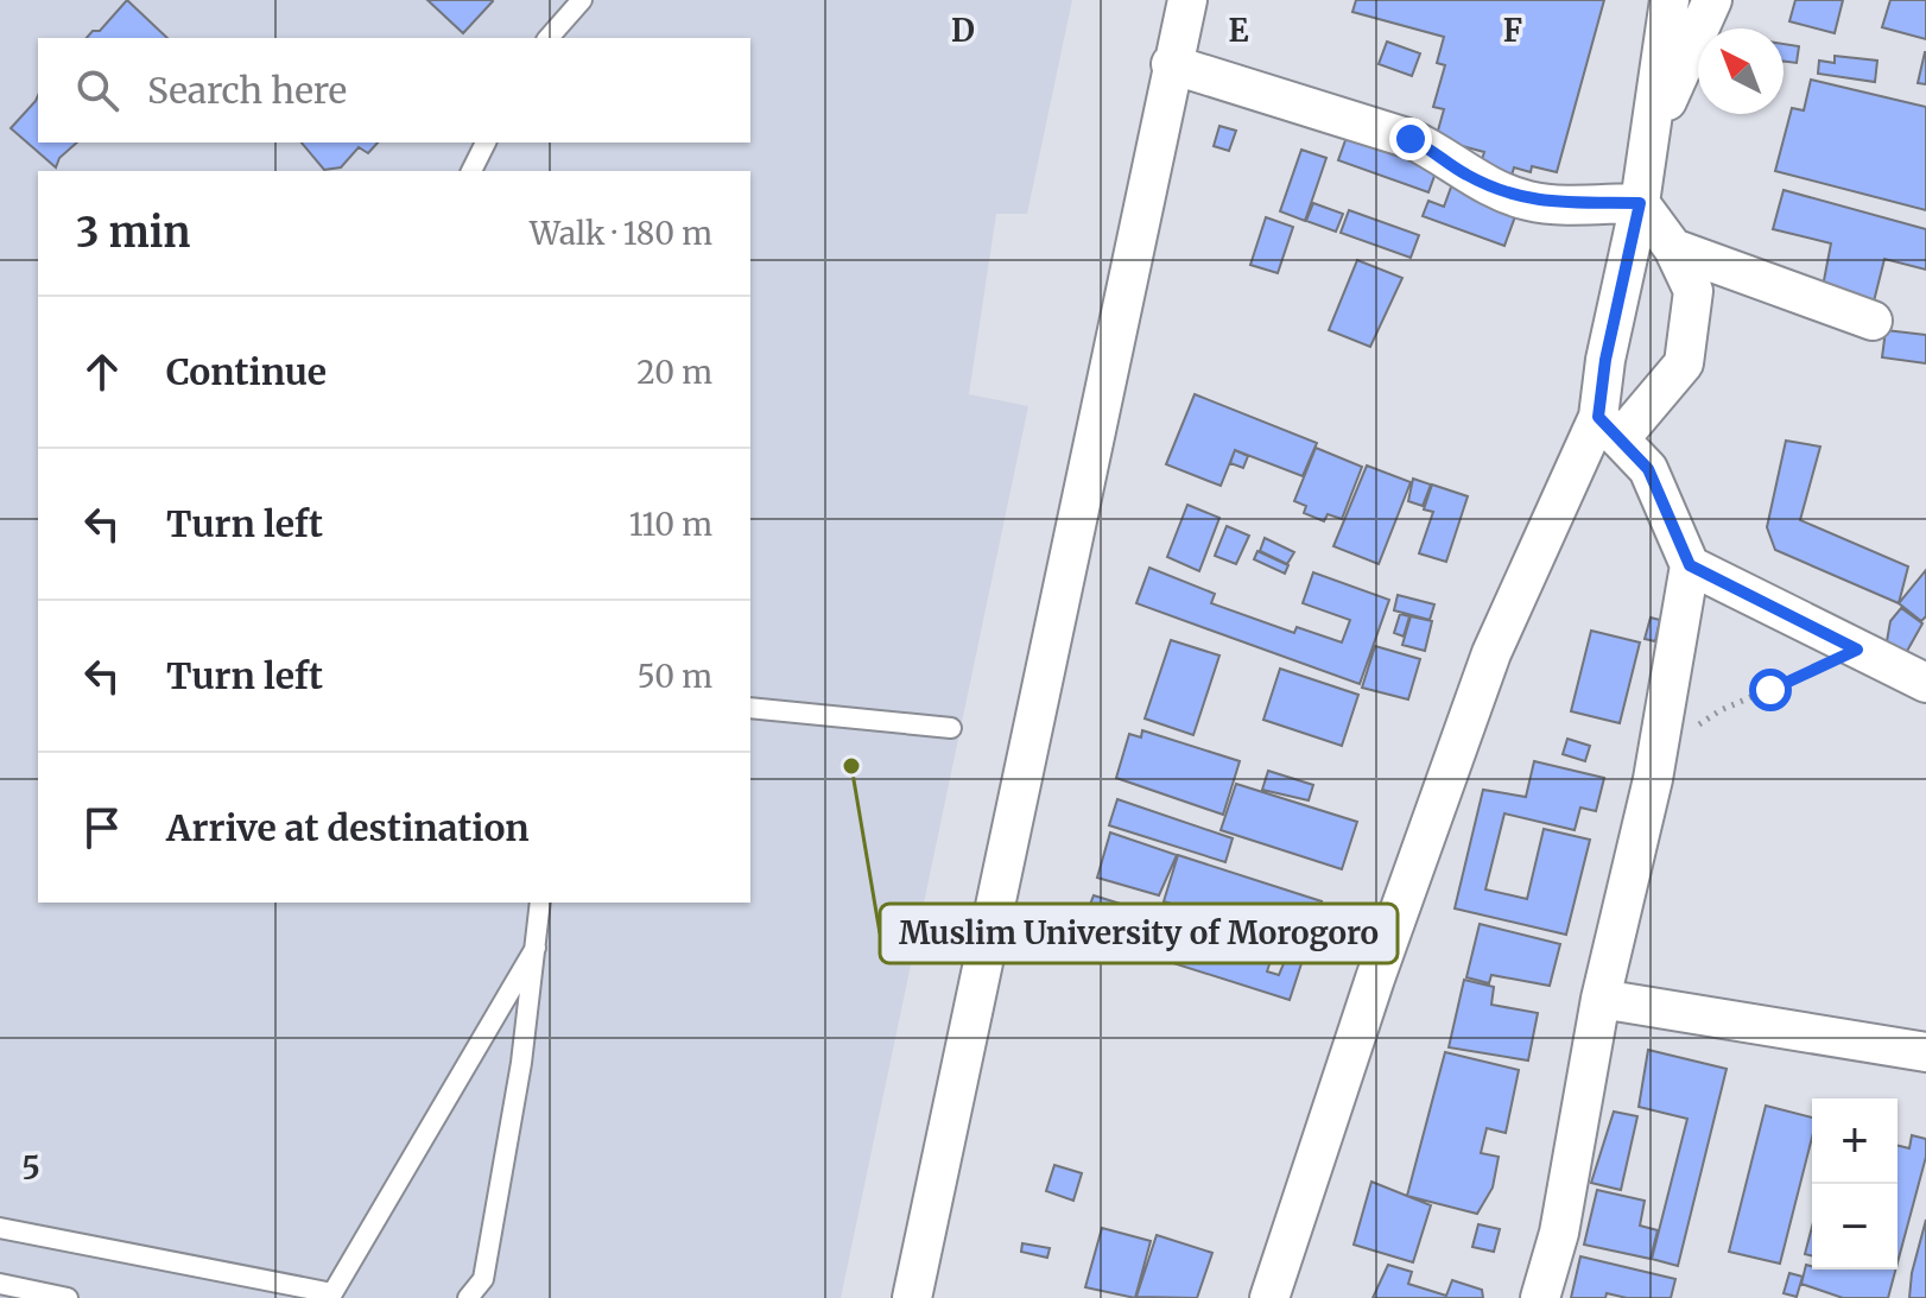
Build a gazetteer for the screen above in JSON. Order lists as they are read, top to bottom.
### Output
{
  "places": ["Muslim University of Morogoro"],
  "north": "top left",
  "page": {
    "search": "Search here",
    "heading": ["3 min", "Walk · 180 m"],
    "list": [
      ["Continue", "20 m"],
      ["Turn left", "110 m"],
      ["Turn left", "50 m"],
      "Arrive at destination"
    ],
    "map_buttons": ["+", "−"]
  },
  "grid": {
    "columns": ["D", "E", "F"],
    "rows": ["5"]
  }
}
